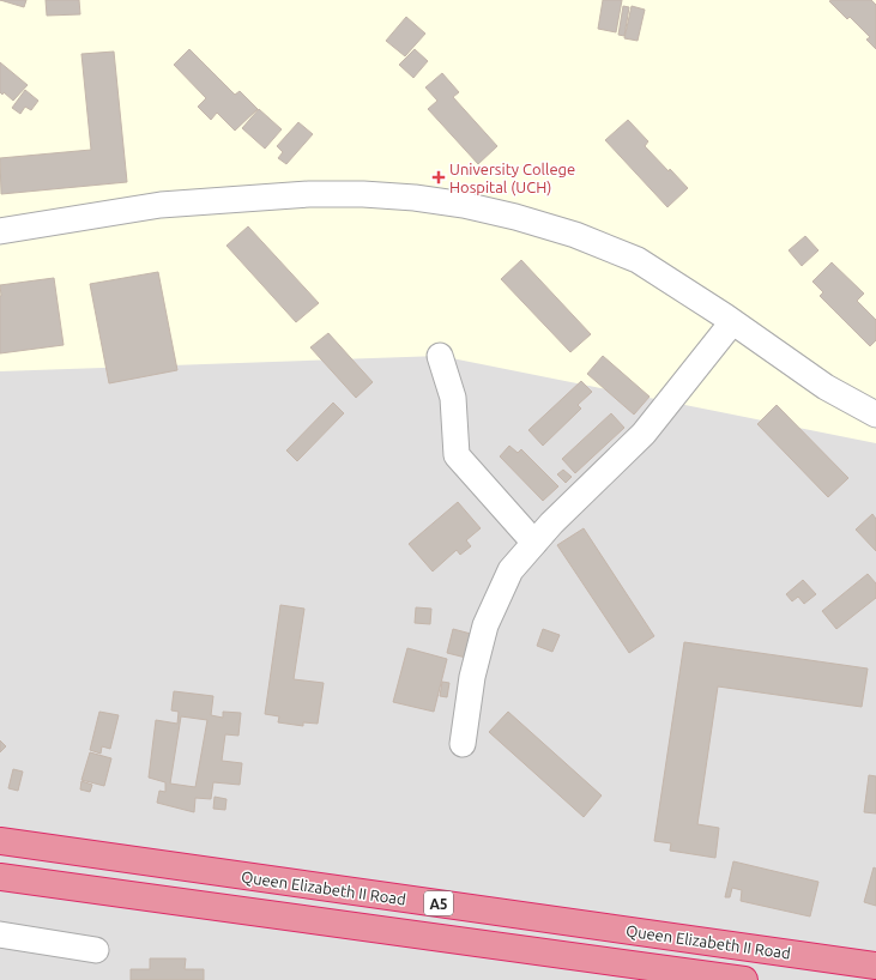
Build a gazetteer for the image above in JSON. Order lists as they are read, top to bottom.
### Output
{
  "streets": {
    "highway": ["Queen Elizabeth II Road", "A5"]
  },
  "places": {
    "health": ["University College Hospital (UCH)"]
  }
}
